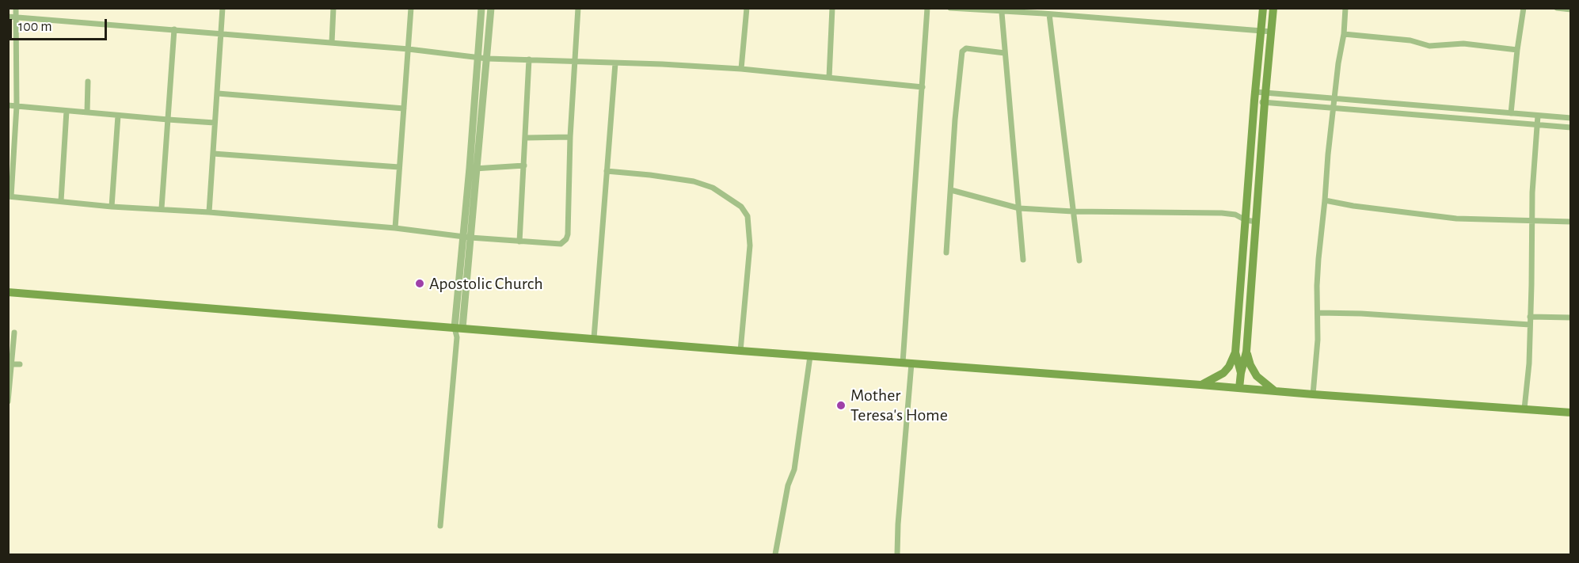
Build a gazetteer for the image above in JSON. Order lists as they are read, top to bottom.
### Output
{
  "places": ["Apostolic Church", "Mother Teresa's Home"],
  "scale_bar": "100 m"
}
